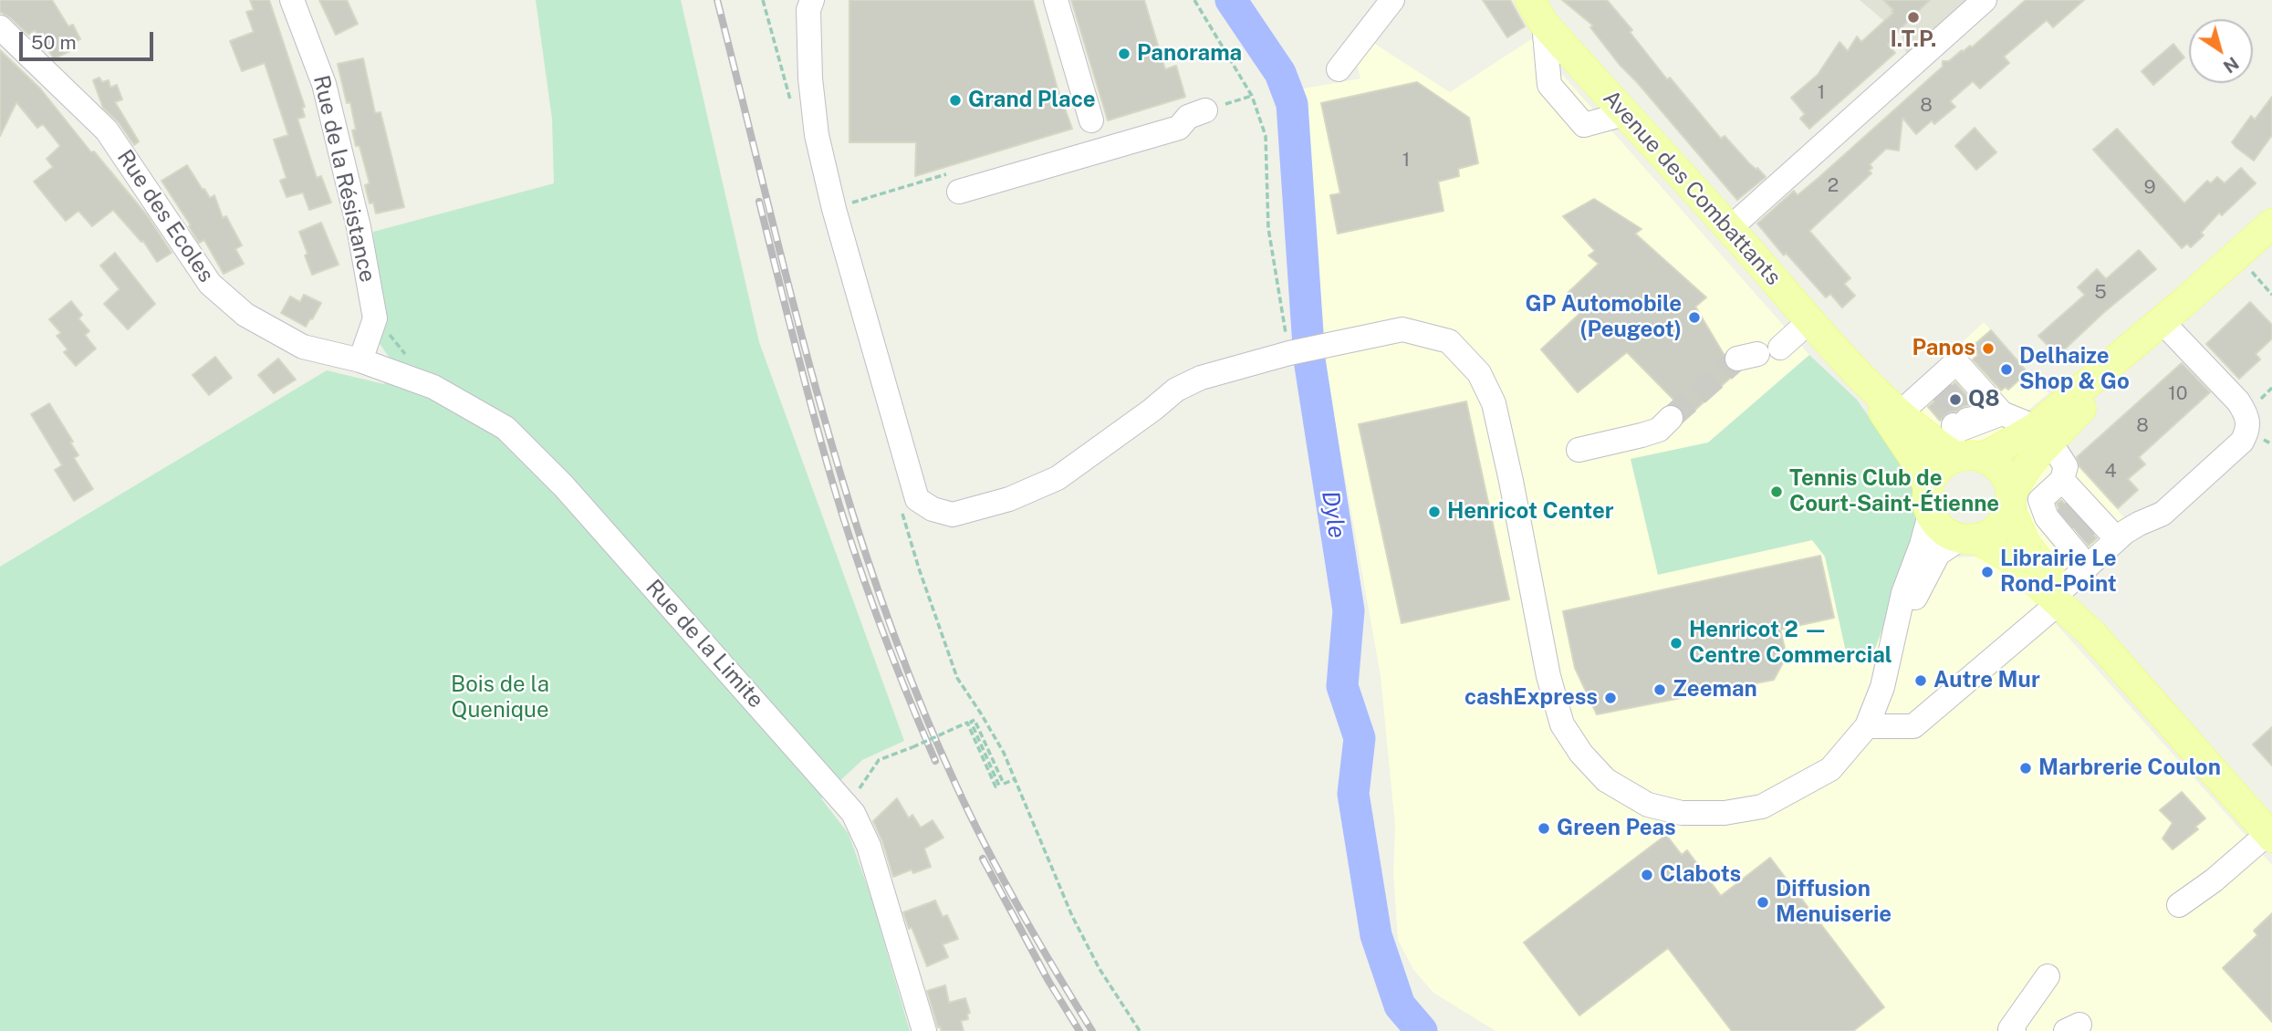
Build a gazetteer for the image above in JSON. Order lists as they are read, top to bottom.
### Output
{
  "streets": {
    "main road": ["Avenue des Combattants"],
    "street": ["Rue de la Résistance", "Rue des Ecoles", "Rue de la Limite"]
  },
  "crossings": [
    ["Rue de la Résistance", "Rue des Ecoles"],
    ["Rue de la Résistance", "Rue de la Limite"],
    ["Rue des Ecoles", "Rue de la Limite"]
  ],
  "water": ["Dyle"],
  "parks": ["Bois de la Quenique"],
  "places": [
    "I.T.P.",
    "Panorama",
    "Grand Place",
    "GP Automobile (Peugeot)",
    "Panos",
    "Delhaize Shop & Go",
    "Q8",
    "Tennis Club de Court-Saint-Étienne",
    "Henricot Center",
    "Librairie Le Rond-Point",
    "Henricot 2 — Centre Commercial",
    "Autre Mur",
    "Zeeman",
    "cashExpress",
    "Marbrerie Coulon",
    "Green Peas",
    "Clabots",
    "Diffusion Menuiserie"
  ],
  "house_numbers": [
    "1",
    "8",
    "1",
    "2",
    "9",
    "5",
    "10",
    "8",
    "4"
  ],
  "scale_bar": "50 m",
  "north": "bottom right"
}
